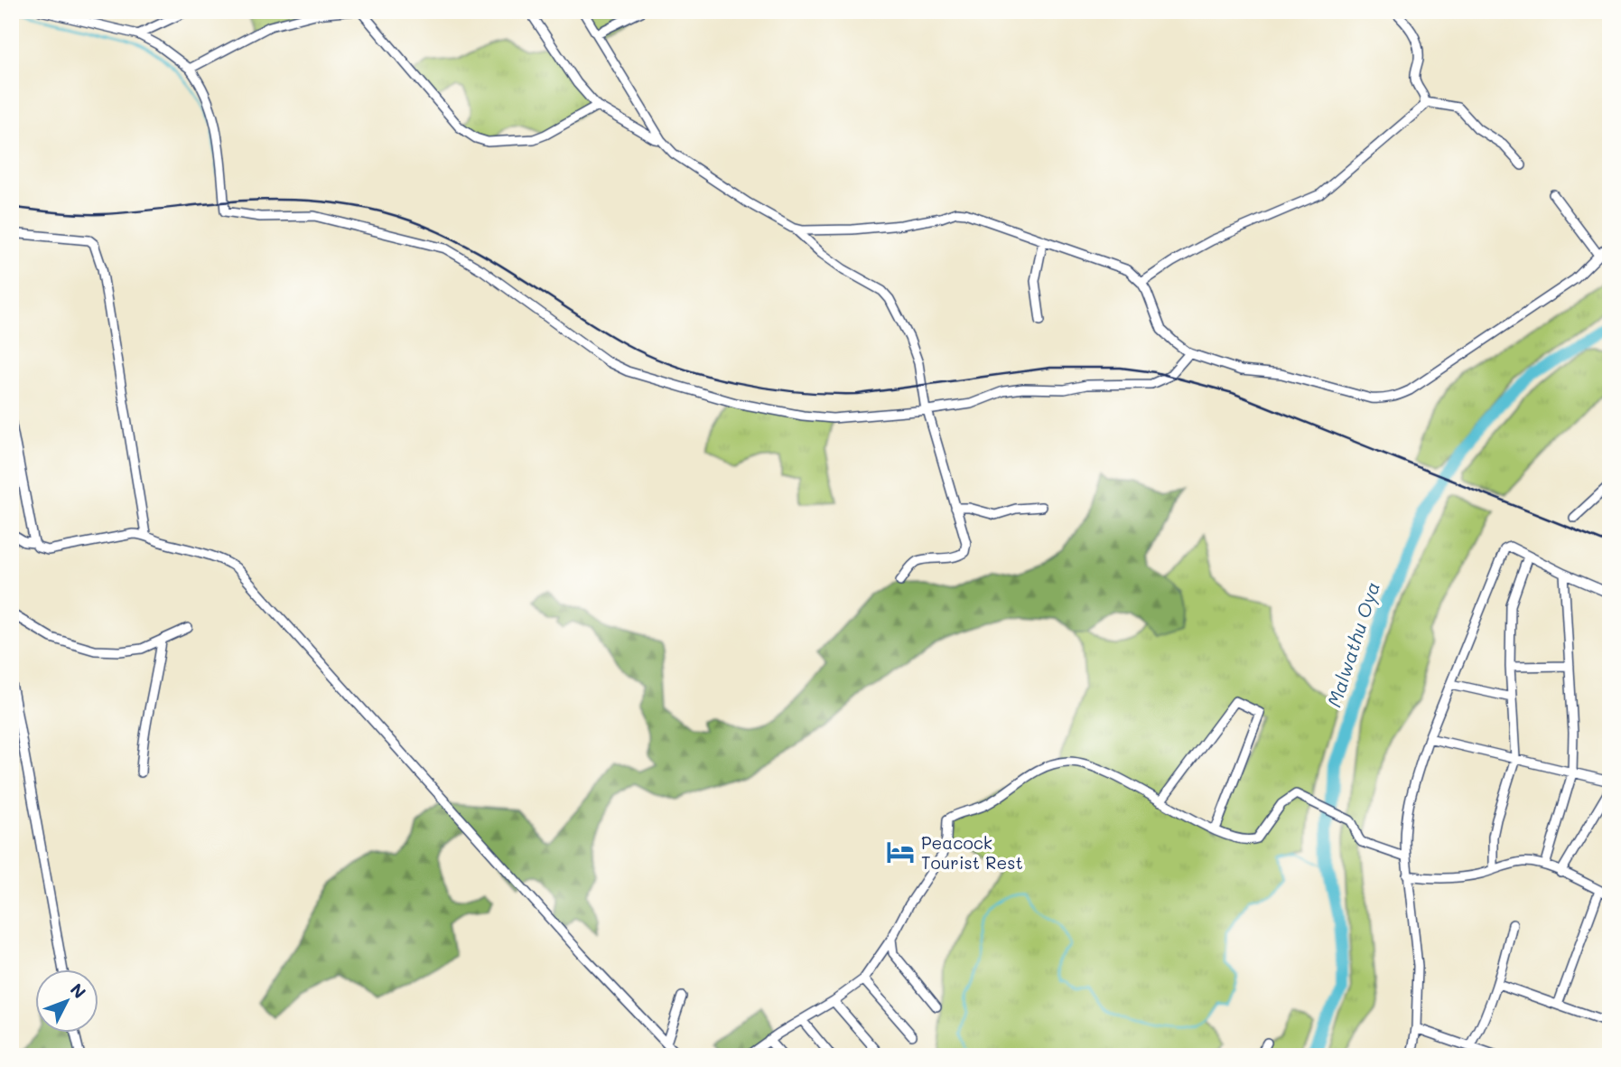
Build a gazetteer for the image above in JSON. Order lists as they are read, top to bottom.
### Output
{
  "water": ["Malwathu Oya"],
  "places": {
    "hotel": ["Peacock Tourist Rest"]
  },
  "north": "top right"
}
